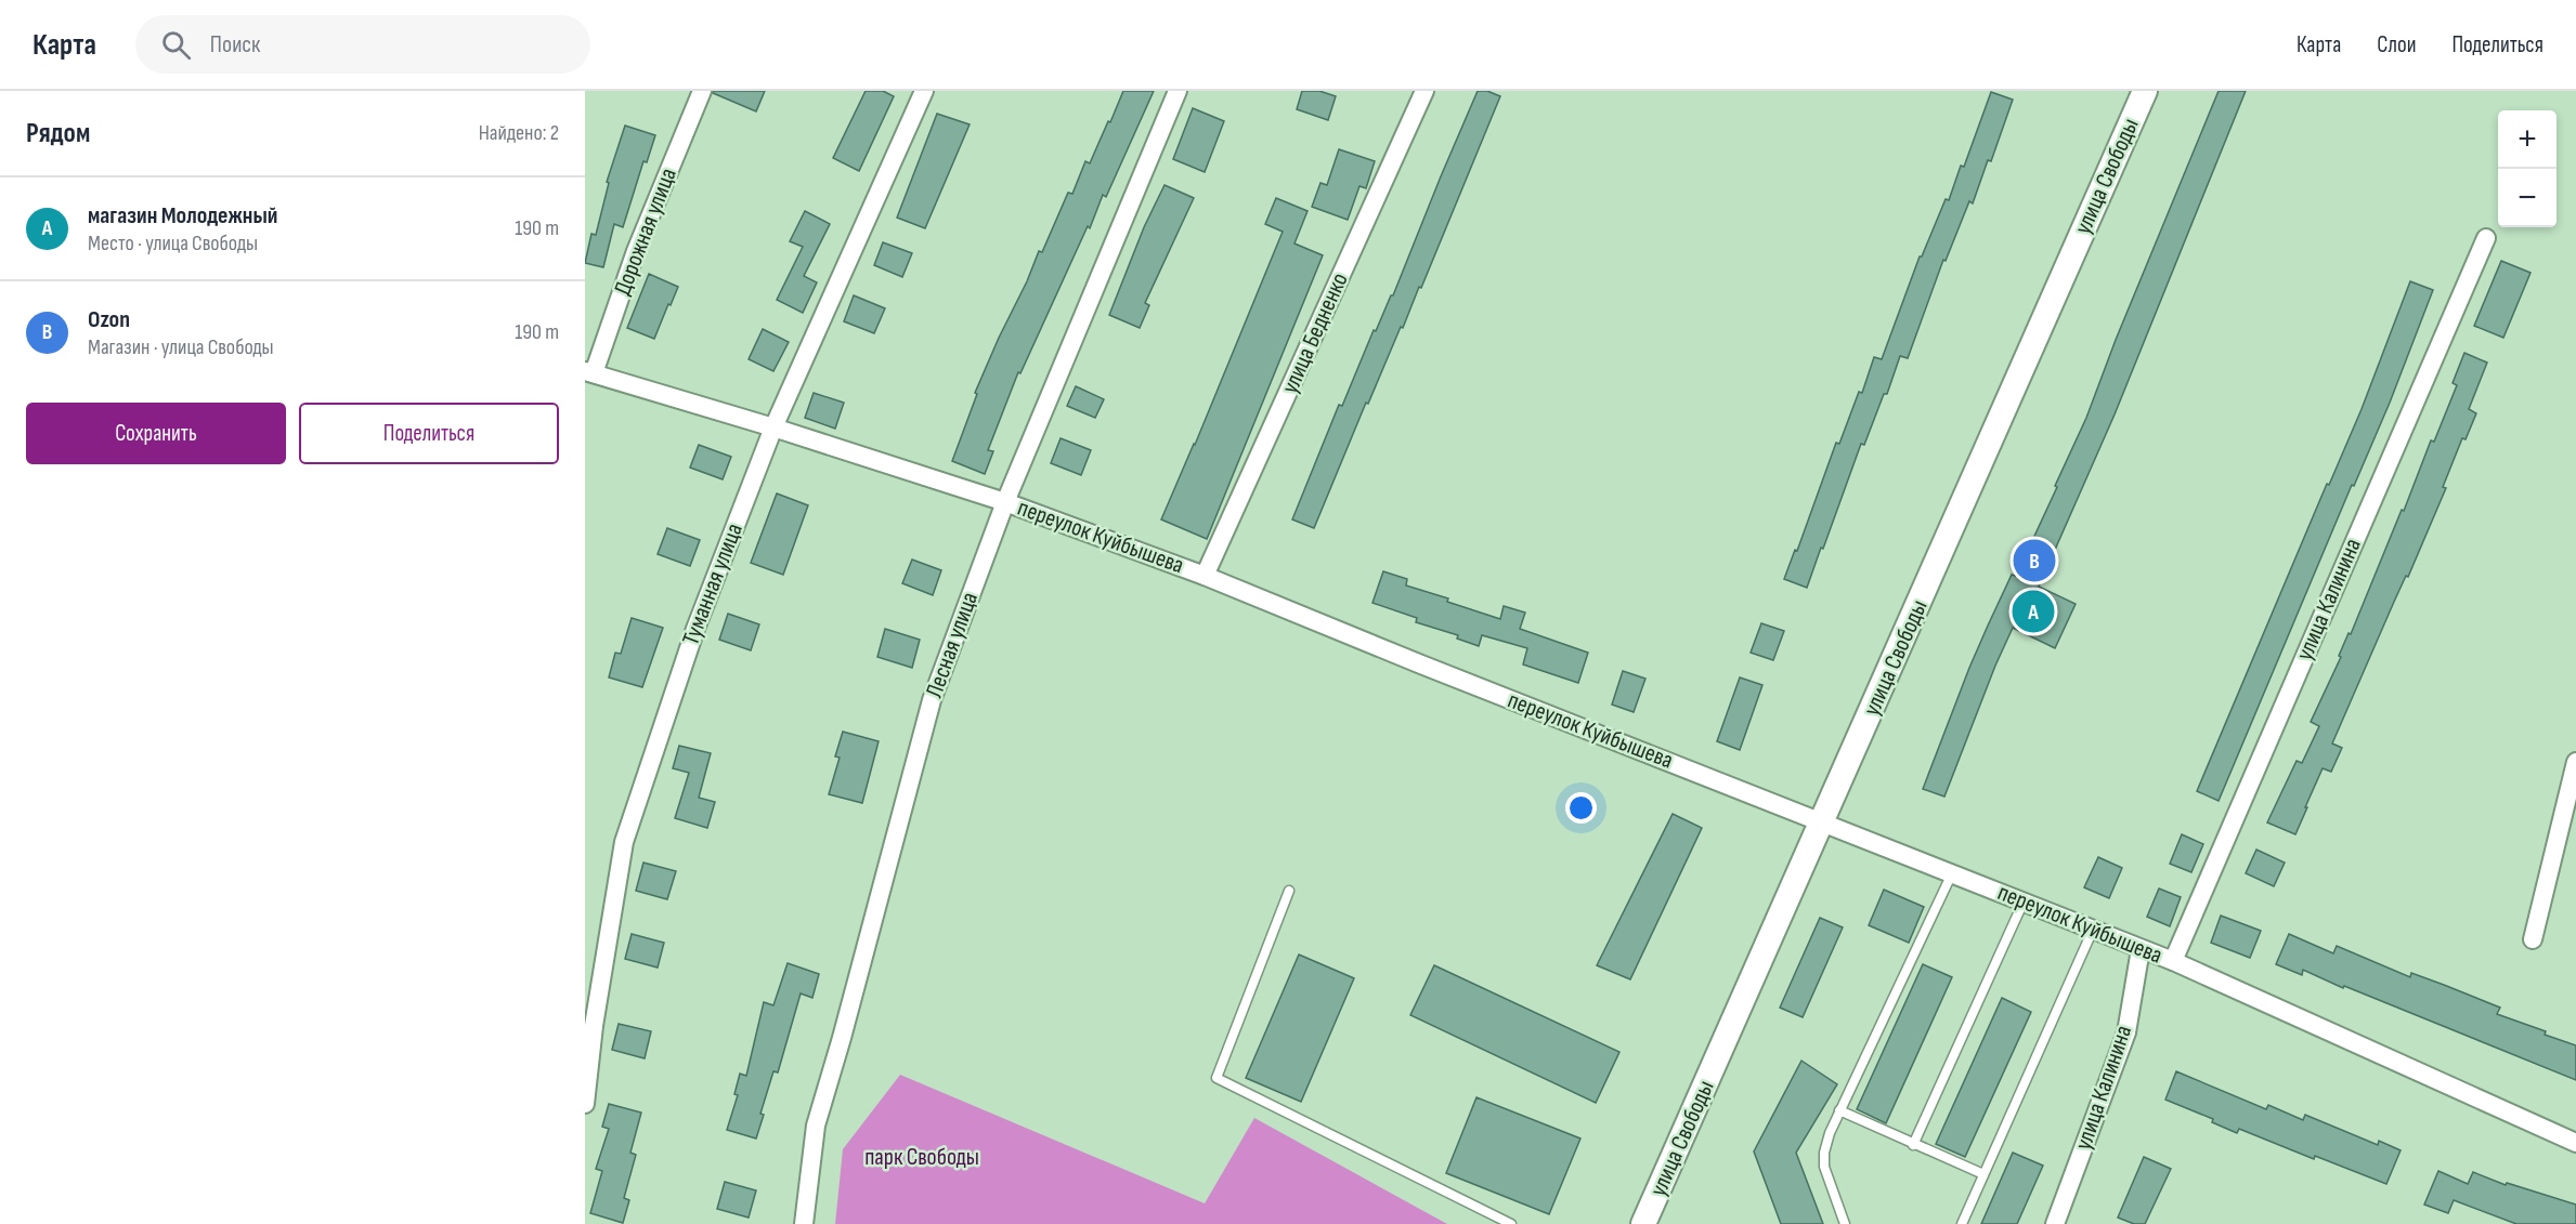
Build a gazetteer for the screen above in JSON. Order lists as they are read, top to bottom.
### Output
{
  "streets": {
    "main road": ["улица Свободы"],
    "street": [
      "Дорожная улица",
      "улица Бедненко",
      "переулок Куйбышева",
      "Туманная улица",
      "улица Калинина",
      "Лесная улица"
    ]
  },
  "crossings": [
    ["улица Свободы", "переулок Куйбышева"],
    ["Дорожная улица", "переулок Куйбышева"],
    ["улица Бедненко", "переулок Куйбышева"],
    ["переулок Куйбышева", "Туманная улица"],
    ["переулок Куйбышева", "улица Калинина"],
    ["переулок Куйбышева", "Лесная улица"]
  ],
  "parks": ["парк Свободы"],
  "page": {
    "header": "Карта",
    "search": "Поиск",
    "nav": ["Карта", "Слои", "Поделиться"],
    "heading": ["Рядом", "Найдено: 2"],
    "map_buttons": ["+", "−"],
    "list": [
      {
        "mark": "A",
        "name": "магазин Молодежный",
        "note": "Место · улица Свободы",
        "value": "190 m"
      },
      {
        "mark": "B",
        "name": "Ozon",
        "note": "Магазин · улица Свободы",
        "value": "190 m"
      }
    ],
    "buttons": ["Сохранить", "Поделиться"],
    "pins": ["B", "A"]
  }
}
